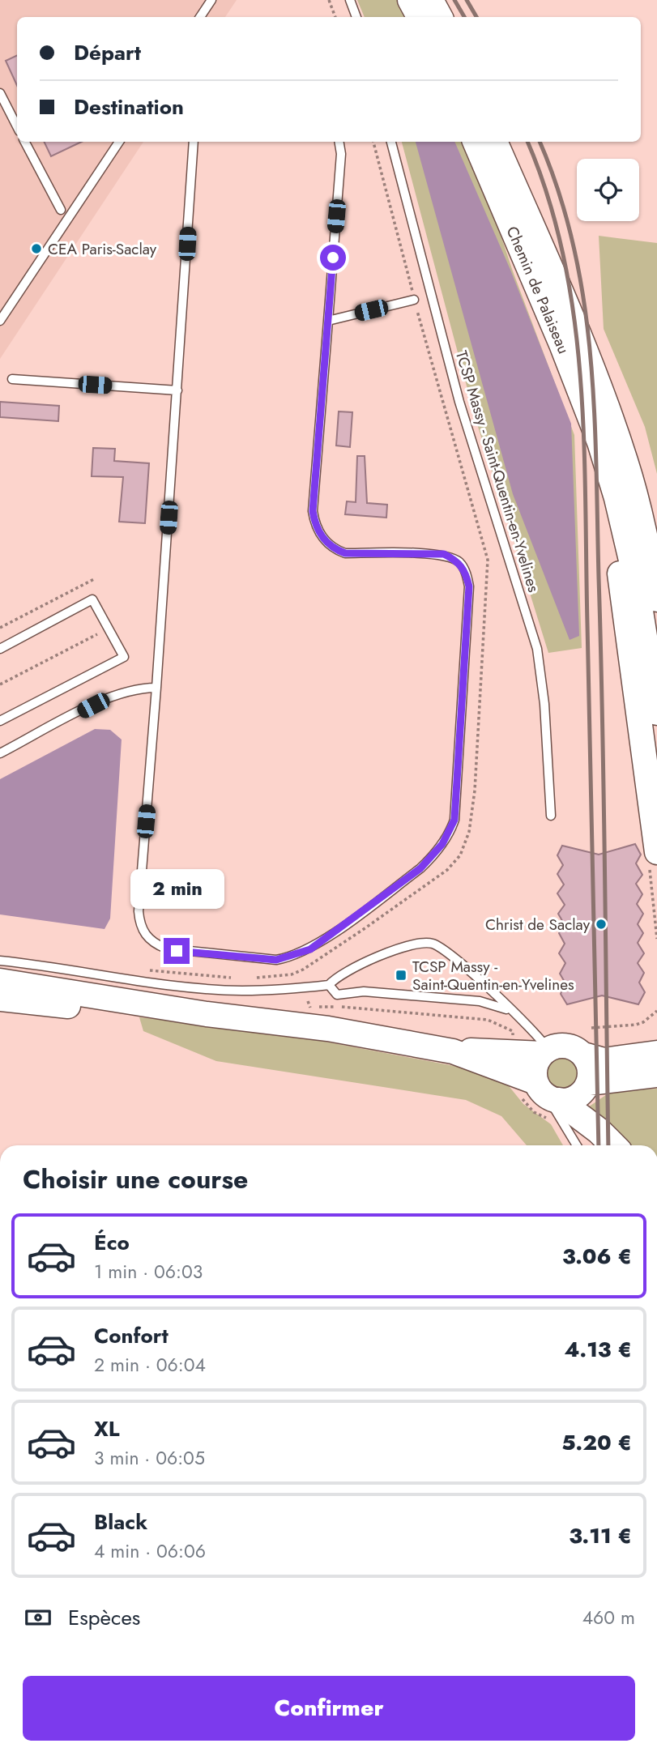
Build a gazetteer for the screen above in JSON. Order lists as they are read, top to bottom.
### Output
{
  "streets": {
    "main road": ["Chemin de Palaiseau"],
    "lane": ["TCSP Massy - Saint-Quentin-en-Yvelines"]
  },
  "places": {
    "other": ["CEA Paris-Saclay", "Christ de Saclay"],
    "transit": ["TCSP Massy - Saint-Quentin-en-Yvelines"]
  },
  "page": {
    "banner": ["Départ", "Destination"],
    "bubble": "2 min",
    "heading": "Choisir une course",
    "list": [
      {
        "name": "Éco",
        "note": "1 min · 06:03",
        "value": "3.06 €"
      },
      {
        "name": "Confort",
        "note": "2 min · 06:04",
        "value": "4.13 €"
      },
      {
        "name": "XL",
        "note": "3 min · 06:05",
        "value": "5.20 €"
      },
      {
        "name": "Black",
        "note": "4 min · 06:06",
        "value": "3.11 €"
      }
    ],
    "pay": ["Espèces", "460 m"],
    "buttons": "Confirmer"
  }
}
